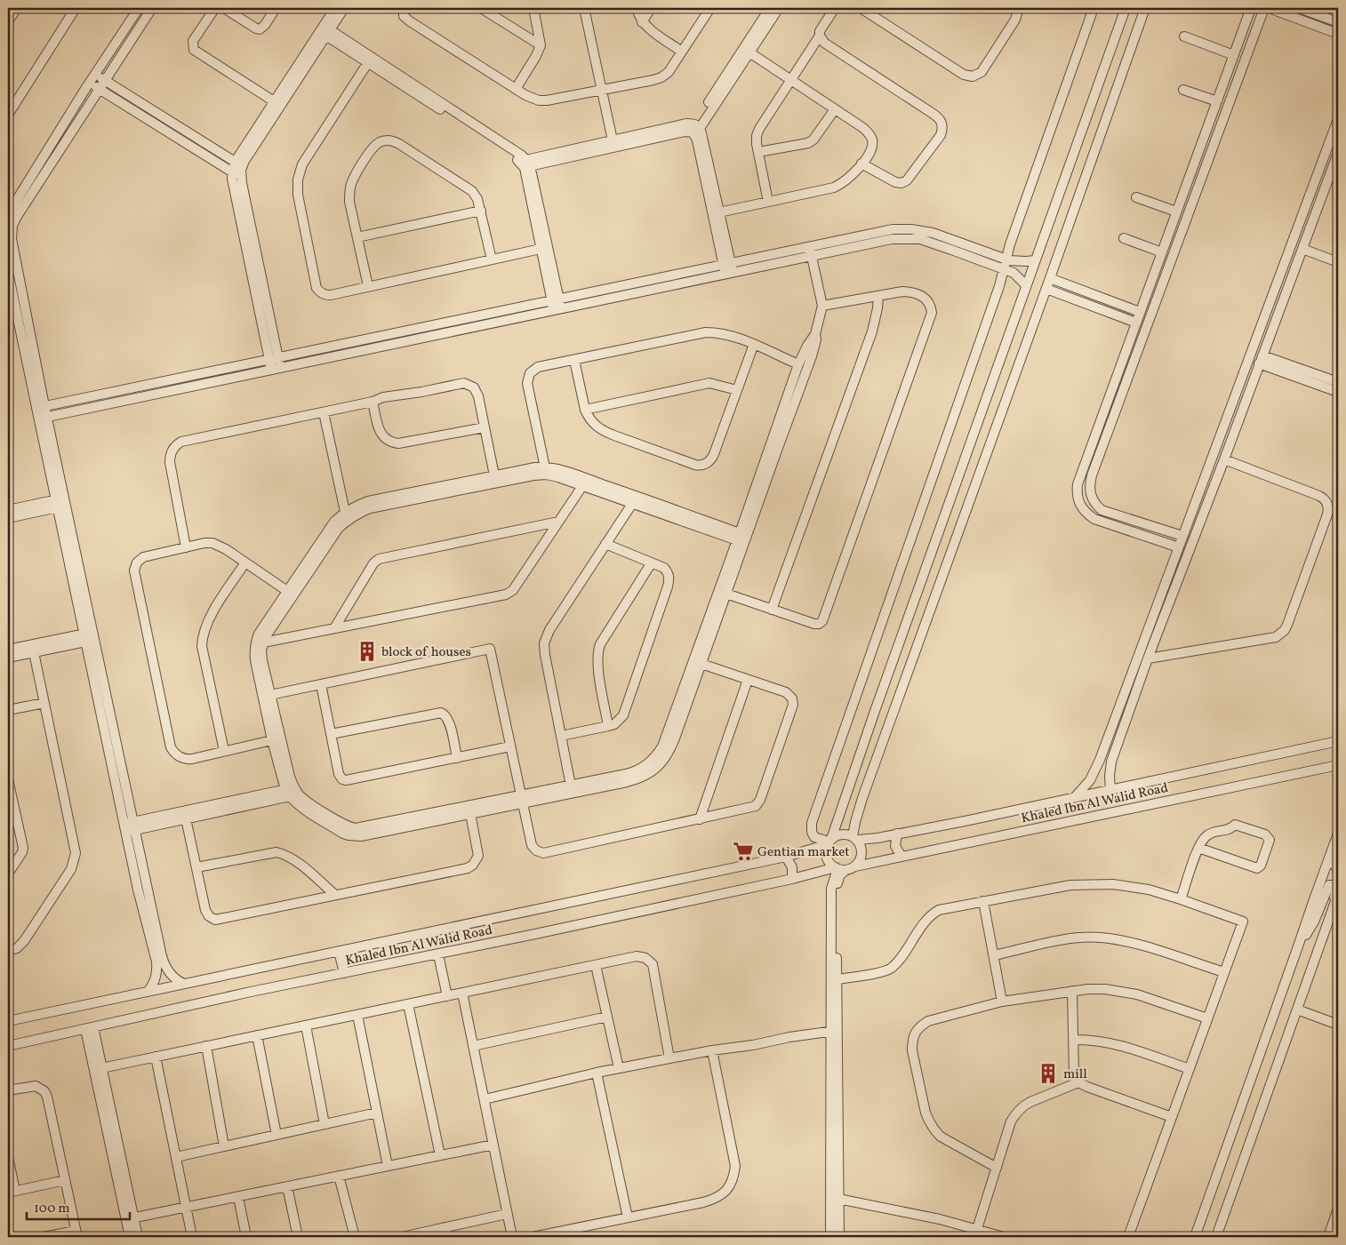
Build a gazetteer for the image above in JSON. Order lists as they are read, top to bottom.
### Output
{
  "streets": {
    "street": ["Khaled Ibn Al Walid Road"]
  },
  "places": {
    "building": ["block of houses", "mill"],
    "supermarket": ["Gentian market"]
  },
  "scale_bar": "100 m"
}
